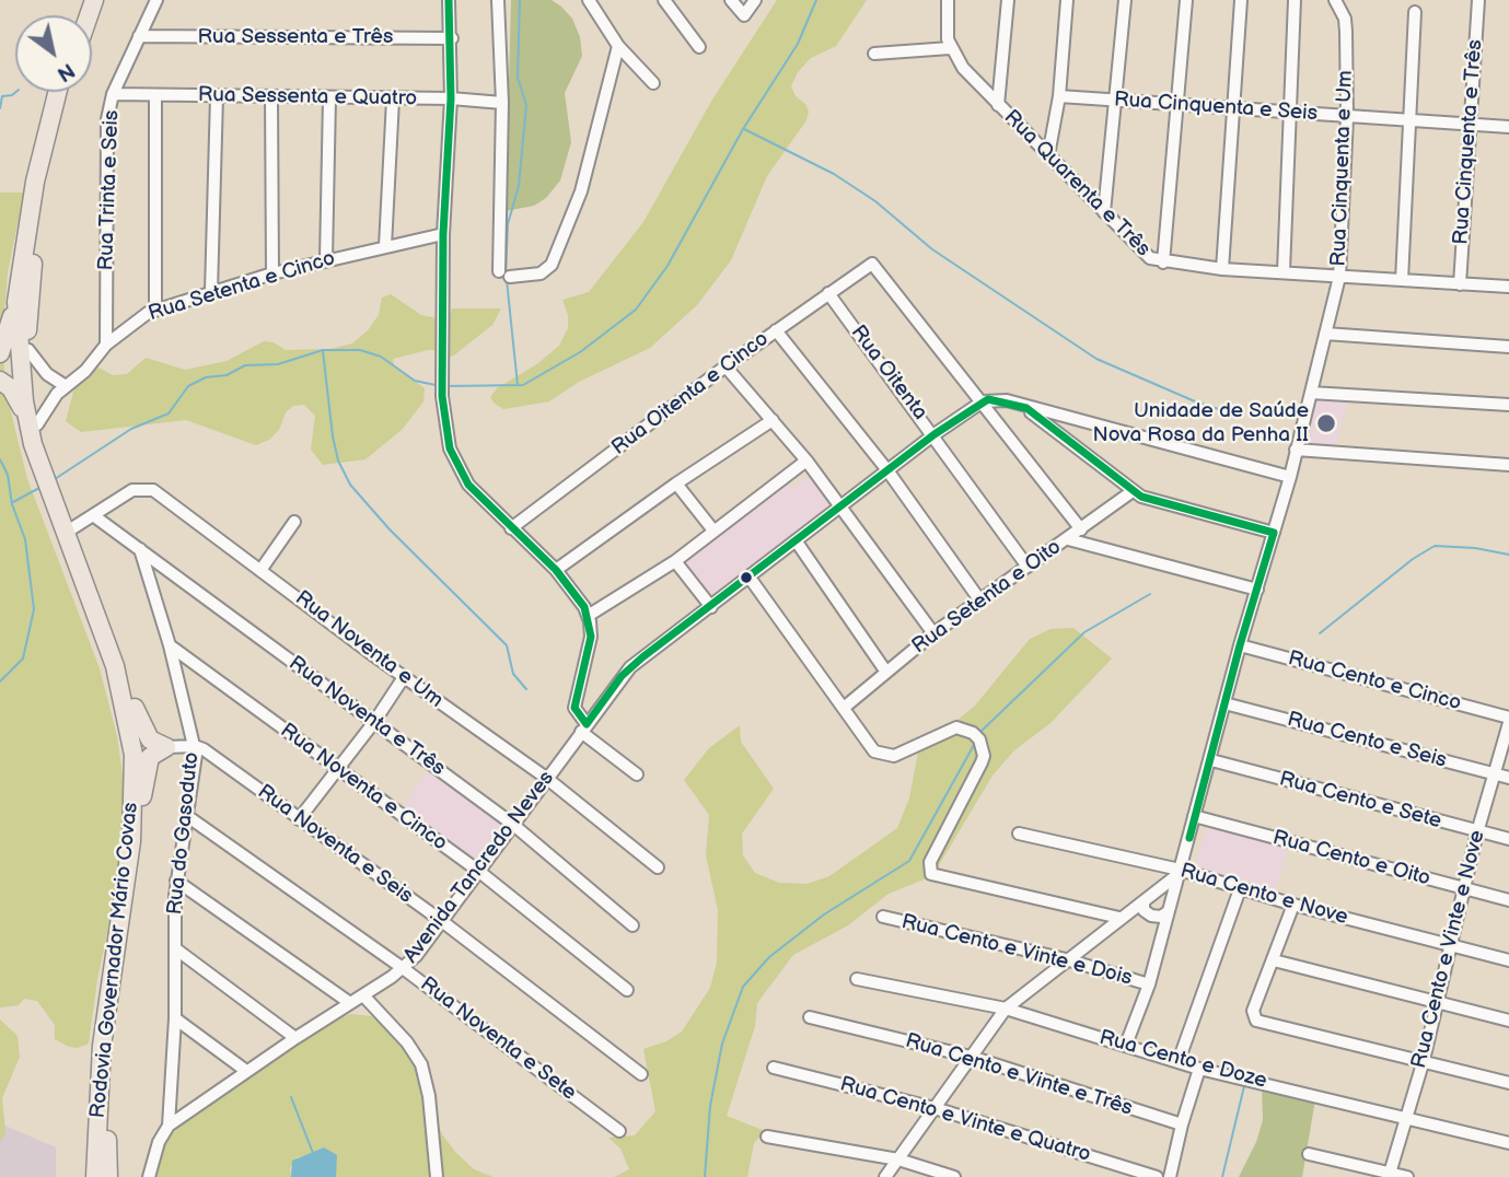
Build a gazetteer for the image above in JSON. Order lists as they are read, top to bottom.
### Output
{
  "streets": {
    "highway": ["Rodovia Governador Mário Covas"],
    "street": [
      "Rua Sessenta e Três",
      "Rua Sessenta e Quatro",
      "Rua Cinquenta e Seis",
      "Rua Cinquenta e Três",
      "Rua Cinquenta e Um",
      "Rua Quarenta e Três",
      "Rua Trinta e Seis",
      "Rua Setenta e Cinco",
      "Rua Oitenta",
      "Rua Oitenta e Cinco",
      "Rua Setenta e Oito",
      "Rua Noventa e Um",
      "Rua Cento e Cinco",
      "Rua Noventa e Três",
      "Rua Cento e Seis",
      "Rua Noventa e Cinco",
      "Rua Cento e Sete",
      "Rua do Gasoduto",
      "Rua Noventa e Seis",
      "Rua Cento e Oito",
      "Avenida Tancredo Neves",
      "Rua Cento e Nove",
      "Rua Cento e Vinte e Nove",
      "Rua Cento e Vinte e Dois",
      "Rua Noventa e Sete",
      "Rua Cento e Doze",
      "Rua Cento e Vinte e Três",
      "Rua Cento e Vinte e Quatro"
    ]
  },
  "crossings": [
    ["Rua Sessenta e Três", "Rua Trinta e Seis"],
    ["Rua Sessenta e Quatro", "Rua Trinta e Seis"],
    ["Rua Cinquenta e Seis", "Rua Cinquenta e Três"],
    ["Rua Cinquenta e Seis", "Rua Cinquenta e Um"],
    ["Rua Cinquenta e Três", "Rua Quarenta e Três"],
    ["Rua Cinquenta e Um", "Rua Quarenta e Três"],
    ["Rua Cinquenta e Um", "Rua Cento e Cinco"],
    ["Rua Cinquenta e Um", "Rua Cento e Seis"],
    ["Rua Cinquenta e Um", "Rua Cento e Sete"],
    ["Rua Cinquenta e Um", "Rua Cento e Oito"],
    ["Rua Cinquenta e Um", "Rua Cento e Nove"],
    ["Rua Cinquenta e Um", "Rua Cento e Vinte e Dois"],
    ["Rua Cinquenta e Um", "Rua Cento e Doze"],
    ["Rua Trinta e Seis", "Rua Setenta e Cinco"],
    ["Rua Setenta e Cinco", "Rodovia Governador Mário Covas"],
    ["Rua Oitenta", "Rua Oitenta e Cinco"],
    ["Rua Oitenta", "Rua Setenta e Oito"],
    ["Rua Oitenta", "Avenida Tancredo Neves"],
    ["Rua Oitenta e Cinco", "Avenida Tancredo Neves"],
    ["Rua Noventa e Um", "Rua Noventa e Três"],
    ["Rua Noventa e Um", "Avenida Tancredo Neves"],
    ["Rua Noventa e Um", "Rodovia Governador Mário Covas"],
    ["Rua Cento e Cinco", "Rua Cento e Vinte e Nove"],
    ["Rua Noventa e Três", "Rua do Gasoduto"],
    ["Rua Noventa e Três", "Avenida Tancredo Neves"],
    ["Rua Cento e Seis", "Rua Cento e Vinte e Nove"],
    ["Rua Noventa e Cinco", "Rua do Gasoduto"],
    ["Rua Noventa e Cinco", "Avenida Tancredo Neves"],
    ["Rua Cento e Sete", "Rua Cento e Vinte e Nove"],
    ["Rua do Gasoduto", "Rua Noventa e Seis"],
    ["Rua do Gasoduto", "Avenida Tancredo Neves"],
    ["Rua do Gasoduto", "Rua Noventa e Sete"],
    ["Rua Noventa e Seis", "Avenida Tancredo Neves"],
    ["Rua Cento e Oito", "Rua Cento e Vinte e Nove"],
    ["Avenida Tancredo Neves", "Rua Noventa e Sete"],
    ["Rua Cento e Nove", "Rua Cento e Vinte e Nove"],
    ["Rua Cento e Vinte e Nove", "Rua Cento e Doze"]
  ],
  "places": ["Unidade de Saúde Nova Rosa da Penha II"],
  "north": "bottom right"
}
